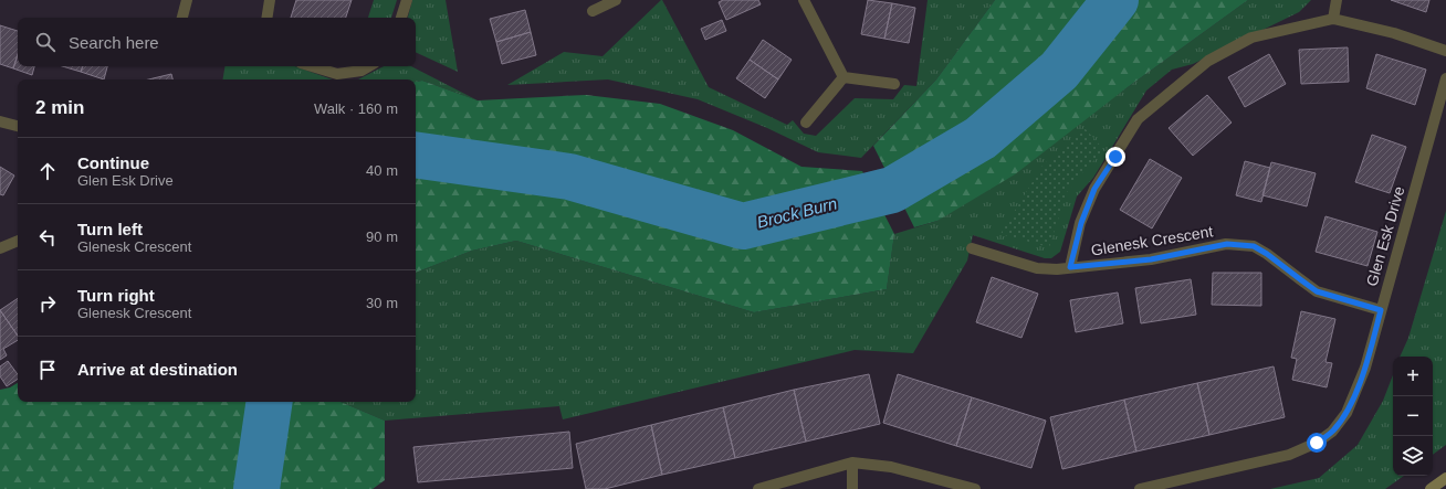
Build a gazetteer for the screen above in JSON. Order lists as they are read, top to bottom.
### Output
{
  "streets": {
    "street": ["Glen Esk Drive", "Glenesk Crescent"]
  },
  "crossings": [
    ["Glen Esk Drive", "Glenesk Crescent"]
  ],
  "water": ["Brock Burn"],
  "page": {
    "search": "Search here",
    "heading": ["2 min", "Walk · 160 m"],
    "list": [
      ["Continue", "Glen Esk Drive", "40 m"],
      ["Turn left", "Glenesk Crescent", "90 m"],
      ["Turn right", "Glenesk Crescent", "30 m"],
      "Arrive at destination"
    ],
    "map_buttons": ["+", "−"]
  }
}
